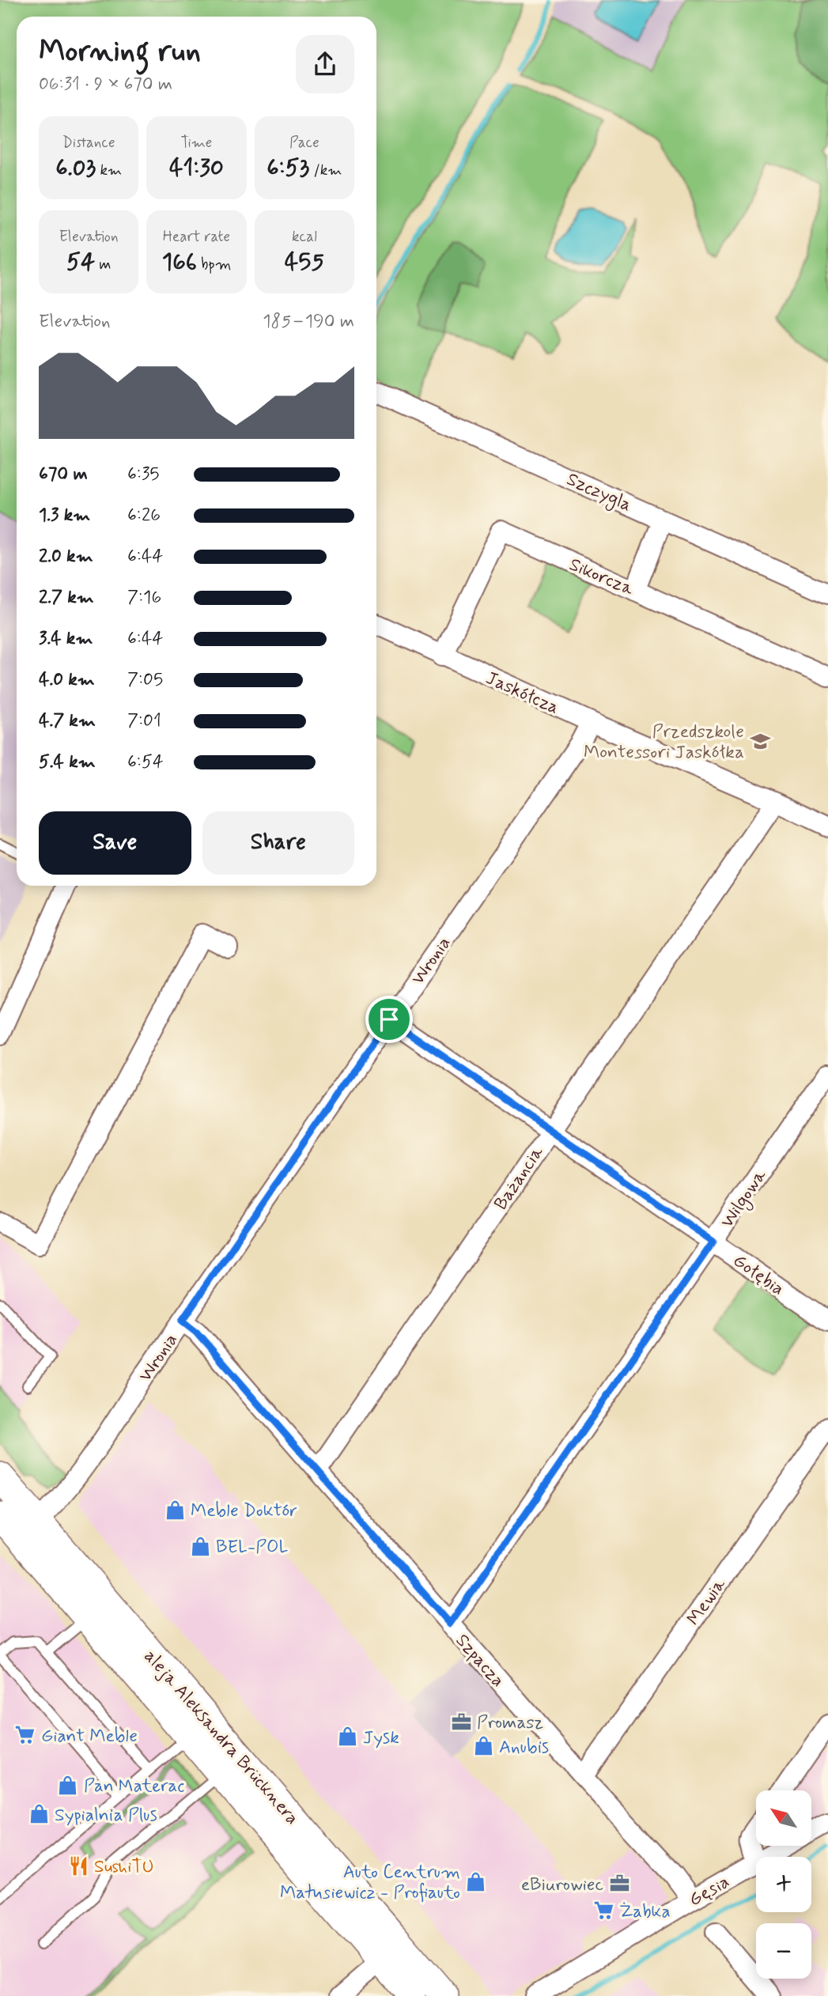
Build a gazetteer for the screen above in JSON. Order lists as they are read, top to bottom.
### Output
{
  "streets": {
    "main road": ["aleja Aleksandra Brücknera"],
    "street": [
      "Szczygla",
      "Sikorcza",
      "Jaskółcza",
      "Wronia",
      "Bażancia",
      "Wilgowa",
      "Gołębia",
      "Mewia",
      "Szpacza",
      "Gęsia"
    ]
  },
  "crossings": [
    ["Sikorcza", "Jaskółcza"],
    ["Jaskółcza", "Wronia"],
    ["Jaskółcza", "Bażancia"],
    ["Wronia", "Gołębia"],
    ["Wronia", "Szpacza"],
    ["Wronia", "aleja Aleksandra Brücknera"],
    ["Bażancia", "Gołębia"],
    ["Bażancia", "Szpacza"],
    ["Wilgowa", "Gołębia"],
    ["Wilgowa", "Szpacza"],
    ["Mewia", "Szpacza"],
    ["Szpacza", "Gęsia"]
  ],
  "places": {
    "school or university": ["Przedszkole Montessori Jaskółka"],
    "shop": [
      "Meble Doktór",
      "BEL-POL",
      "Jysk",
      "Anubis",
      "Pan Materac",
      "Sypialnia Plus",
      "Auto Centrum Matusiewicz - Profiauto"
    ],
    "office": ["Promasz", "eBiurowiec"],
    "supermarket": ["Giant Meble", "Żabka"],
    "restaurant": ["SushiTU"]
  },
  "north": "top left",
  "page": {
    "heading": ["Morning run", "06:31 · 9 × 670 m"],
    "stats": [
      ["Distance", "6.03 km"],
      ["Time", "41:30"],
      ["Pace", "6:53 /km"],
      ["Elevation", "54 m"],
      ["Heart rate", "166 bpm"],
      ["kcal", "455"]
    ],
    "chart": ["Elevation", "185–190 m"],
    "list": [
      {
        "name": "670 m",
        "note": "6:35"
      },
      {
        "name": "1.3 km",
        "note": "6:26"
      },
      {
        "name": "2.0 km",
        "note": "6:44"
      },
      {
        "name": "2.7 km",
        "note": "7:16"
      },
      {
        "name": "3.4 km",
        "note": "6:44"
      },
      {
        "name": "4.0 km",
        "note": "7:05"
      },
      {
        "name": "4.7 km",
        "note": "7:01"
      },
      {
        "name": "5.4 km",
        "note": "6:54"
      }
    ],
    "buttons": ["Save", "Share"],
    "map_buttons": ["+", "−"]
  }
}
